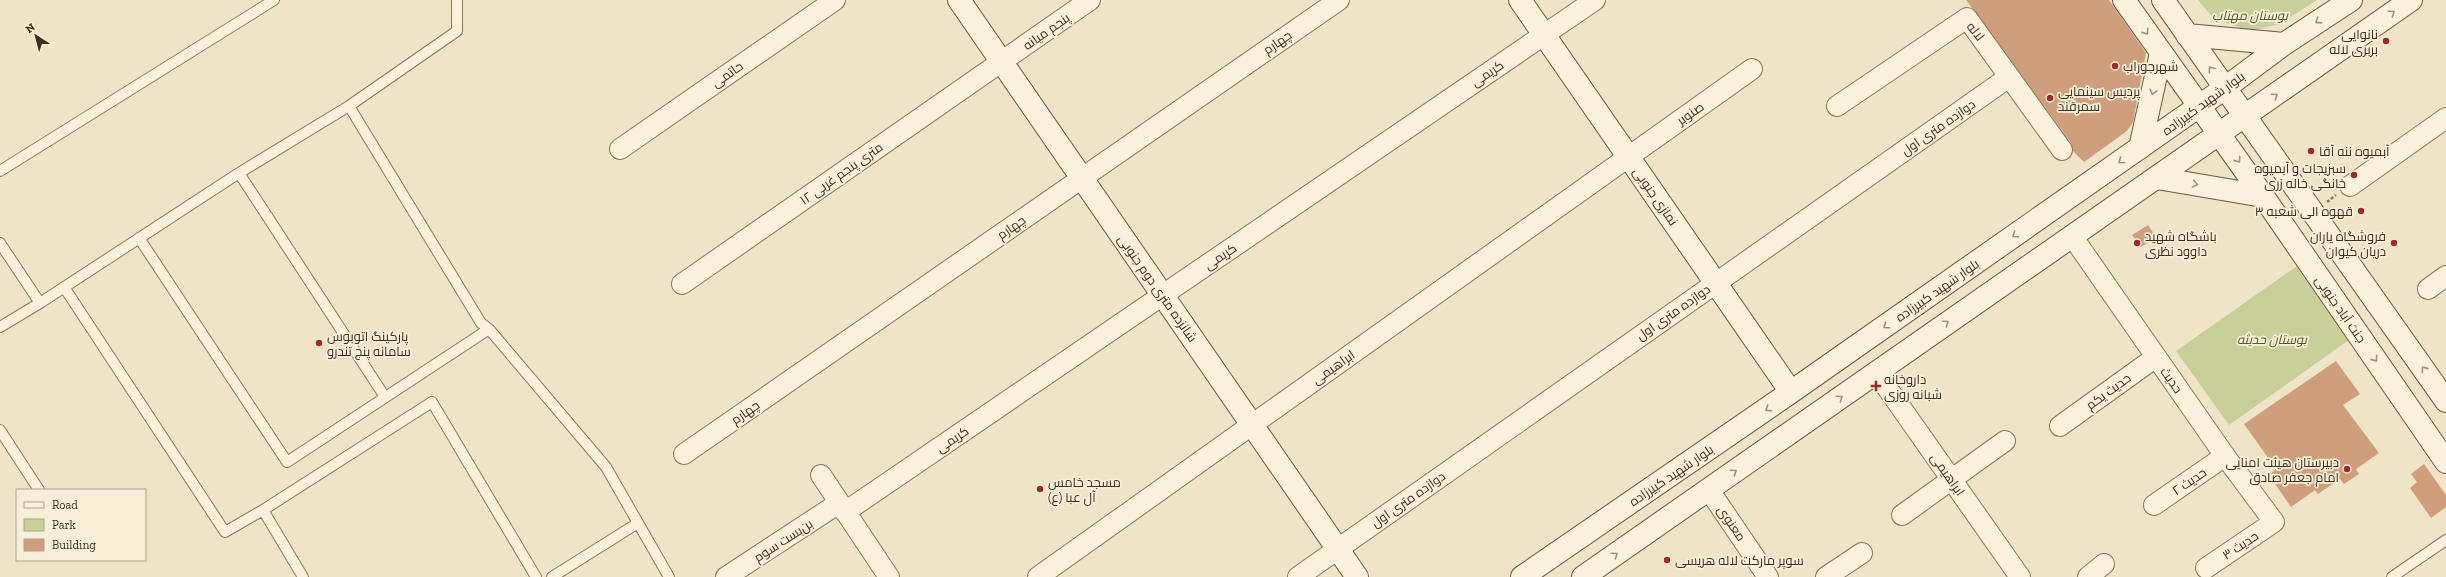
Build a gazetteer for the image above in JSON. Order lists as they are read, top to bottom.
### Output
{
  "streets": {
    "main road": [
      "بلوار شهید کبیرزاده",
      "نمازی جنوبی",
      "شانزده متری دوم جنوبی",
      "جنت آباد جنوبی"
    ],
    "street": [
      "پنجم میانه",
      "لاله",
      "چهارم",
      "کریمی",
      "حاتمی",
      "صنوبر",
      "دوازده متری اول",
      "۱۲ متری پنجم غربی",
      "ابراهیمی",
      "حدیث",
      "حدیث یکم",
      "حدیث ۲",
      "معنوی",
      "بن‌بست سوم",
      "حدیث ۳"
    ]
  },
  "crossings": [
    ["پنجم میانه", "۱۲ متری پنجم غربی"],
    ["پنجم میانه", "شانزده متری دوم جنوبی"],
    ["لاله", "دوازده متری اول"],
    ["چهارم", "شانزده متری دوم جنوبی"],
    ["کریمی", "نمازی جنوبی"],
    ["کریمی", "شانزده متری دوم جنوبی"],
    ["کریمی", "بن‌بست سوم"],
    ["بلوار شهید کبیرزاده", "نمازی جنوبی"],
    ["بلوار شهید کبیرزاده", "جنت آباد جنوبی"],
    ["صنوبر", "نمازی جنوبی"],
    ["صنوبر", "ابراهیمی"],
    ["دوازده متری اول", "نمازی جنوبی"],
    ["دوازده متری اول", "شانزده متری دوم جنوبی"],
    ["۱۲ متری پنجم غربی", "شانزده متری دوم جنوبی"],
    ["نمازی جنوبی", "ابراهیمی"],
    ["شانزده متری دوم جنوبی", "ابراهیمی"],
    ["حدیث", "حدیث یکم"],
    ["حدیث", "حدیث ۲"],
    ["حدیث", "حدیث ۳"]
  ],
  "parks": ["بوستان مهتاب", "بوستان حدیثه"],
  "places": {
    "other": [
      "نانوایی بربری لاله",
      "شهرجوراب",
      "پردیس سینمایی سمرقند",
      "آبمیوه ننه آقا",
      "سبزیجات و آبمیوه خانگی خاله زری",
      "قهوه الی شعبه ۳",
      "باشگاه شهید داوود نظری",
      "فروشگاه یاران دریان کیوان",
      "پارکینگ اتوبوس سامانه پنج تندرو",
      "دبیرستان هیئت امنایی امام جعفر صادق",
      "مسجد خامس آل عبا (ع)",
      "سوپر مارکت لاله هریسی"
    ],
    "health": ["داروخانه شبانه روزی"]
  },
  "legend": ["Road", "Park", "Building"],
  "north": "top left"
}
